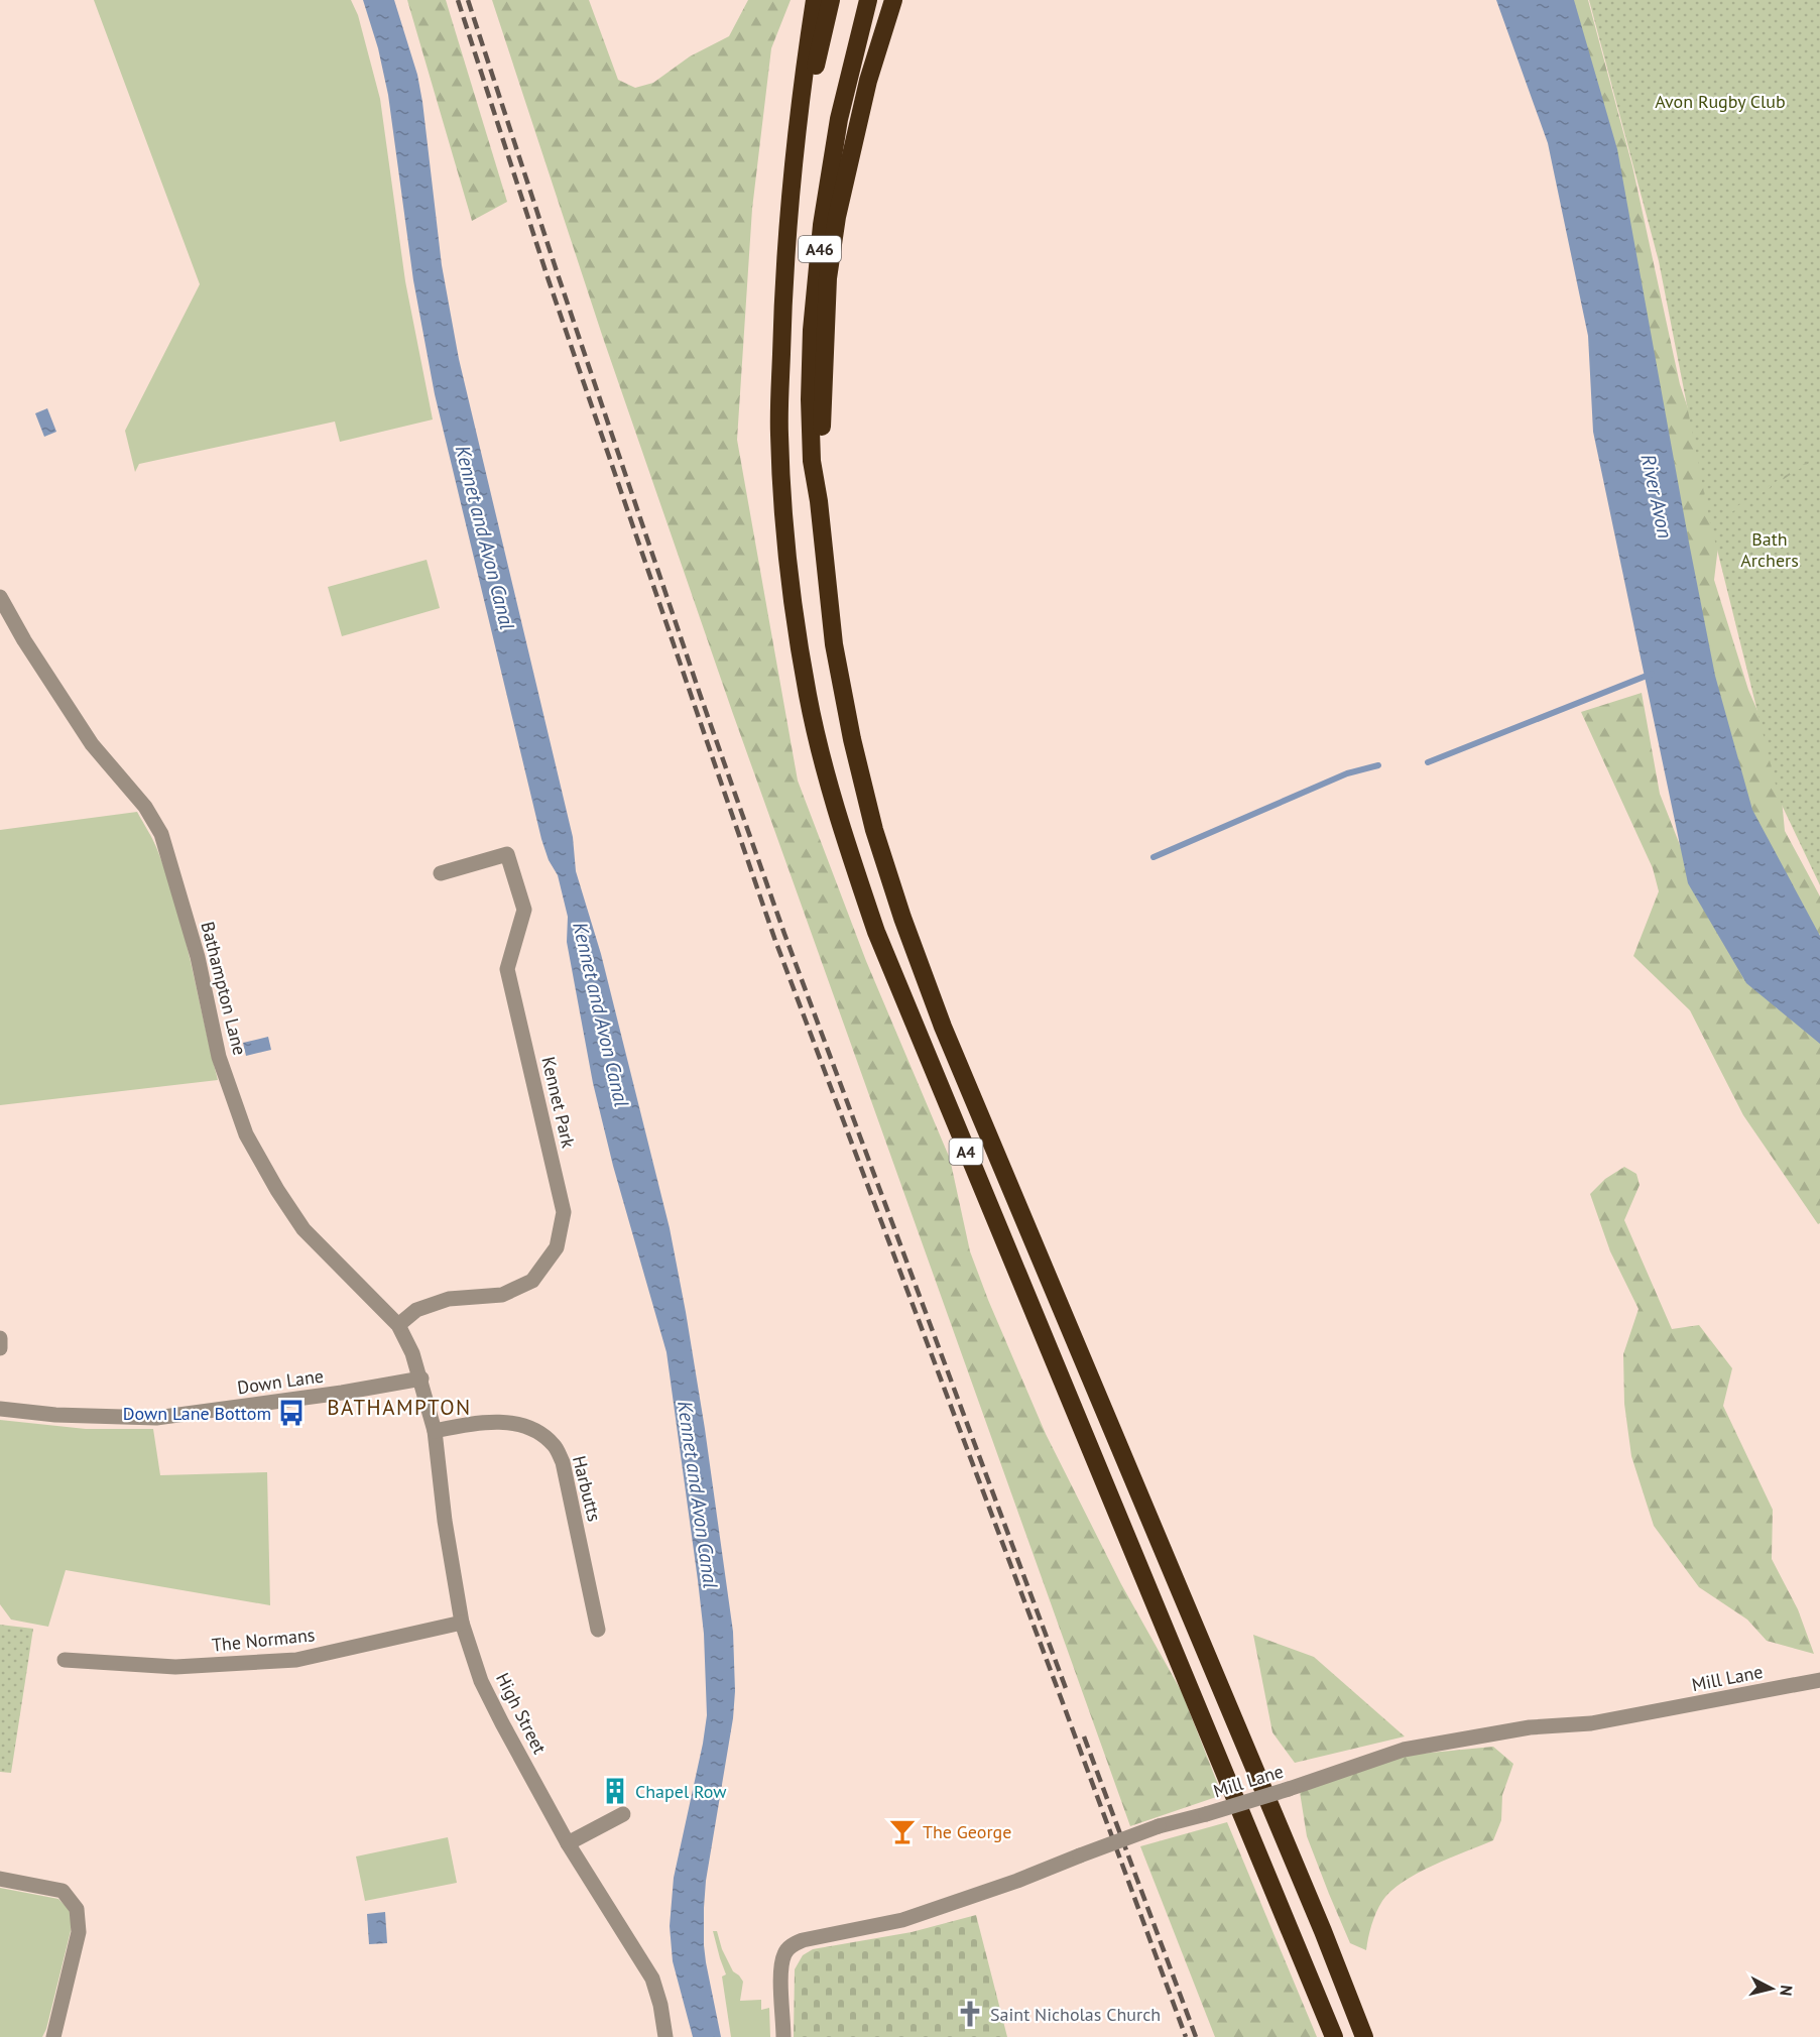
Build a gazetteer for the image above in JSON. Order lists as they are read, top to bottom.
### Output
{
  "streets": {
    "highway": ["A46", "A4"],
    "street": [
      "Bathampton Lane",
      "Kennet Park",
      "Down Lane",
      "Harbutts",
      "The Normans",
      "Mill Lane",
      "High Street"
    ]
  },
  "crossings": [
    ["A46", "A4"],
    ["Bathampton Lane", "Kennet Park"],
    ["Bathampton Lane", "Down Lane"],
    ["Bathampton Lane", "High Street"],
    ["Down Lane", "High Street"],
    ["Harbutts", "High Street"],
    ["The Normans", "High Street"]
  ],
  "districts": ["BATHAMPTON"],
  "water": ["River Avon", "Kennet and Avon Canal"],
  "parks": ["Avon Rugby Club", "Bath Archers"],
  "places": {
    "bus stop": ["Down Lane Bottom"],
    "building": ["Chapel Row"],
    "bar": ["The George"],
    "church": ["Saint Nicholas Church"]
  },
  "north": "right"
}
